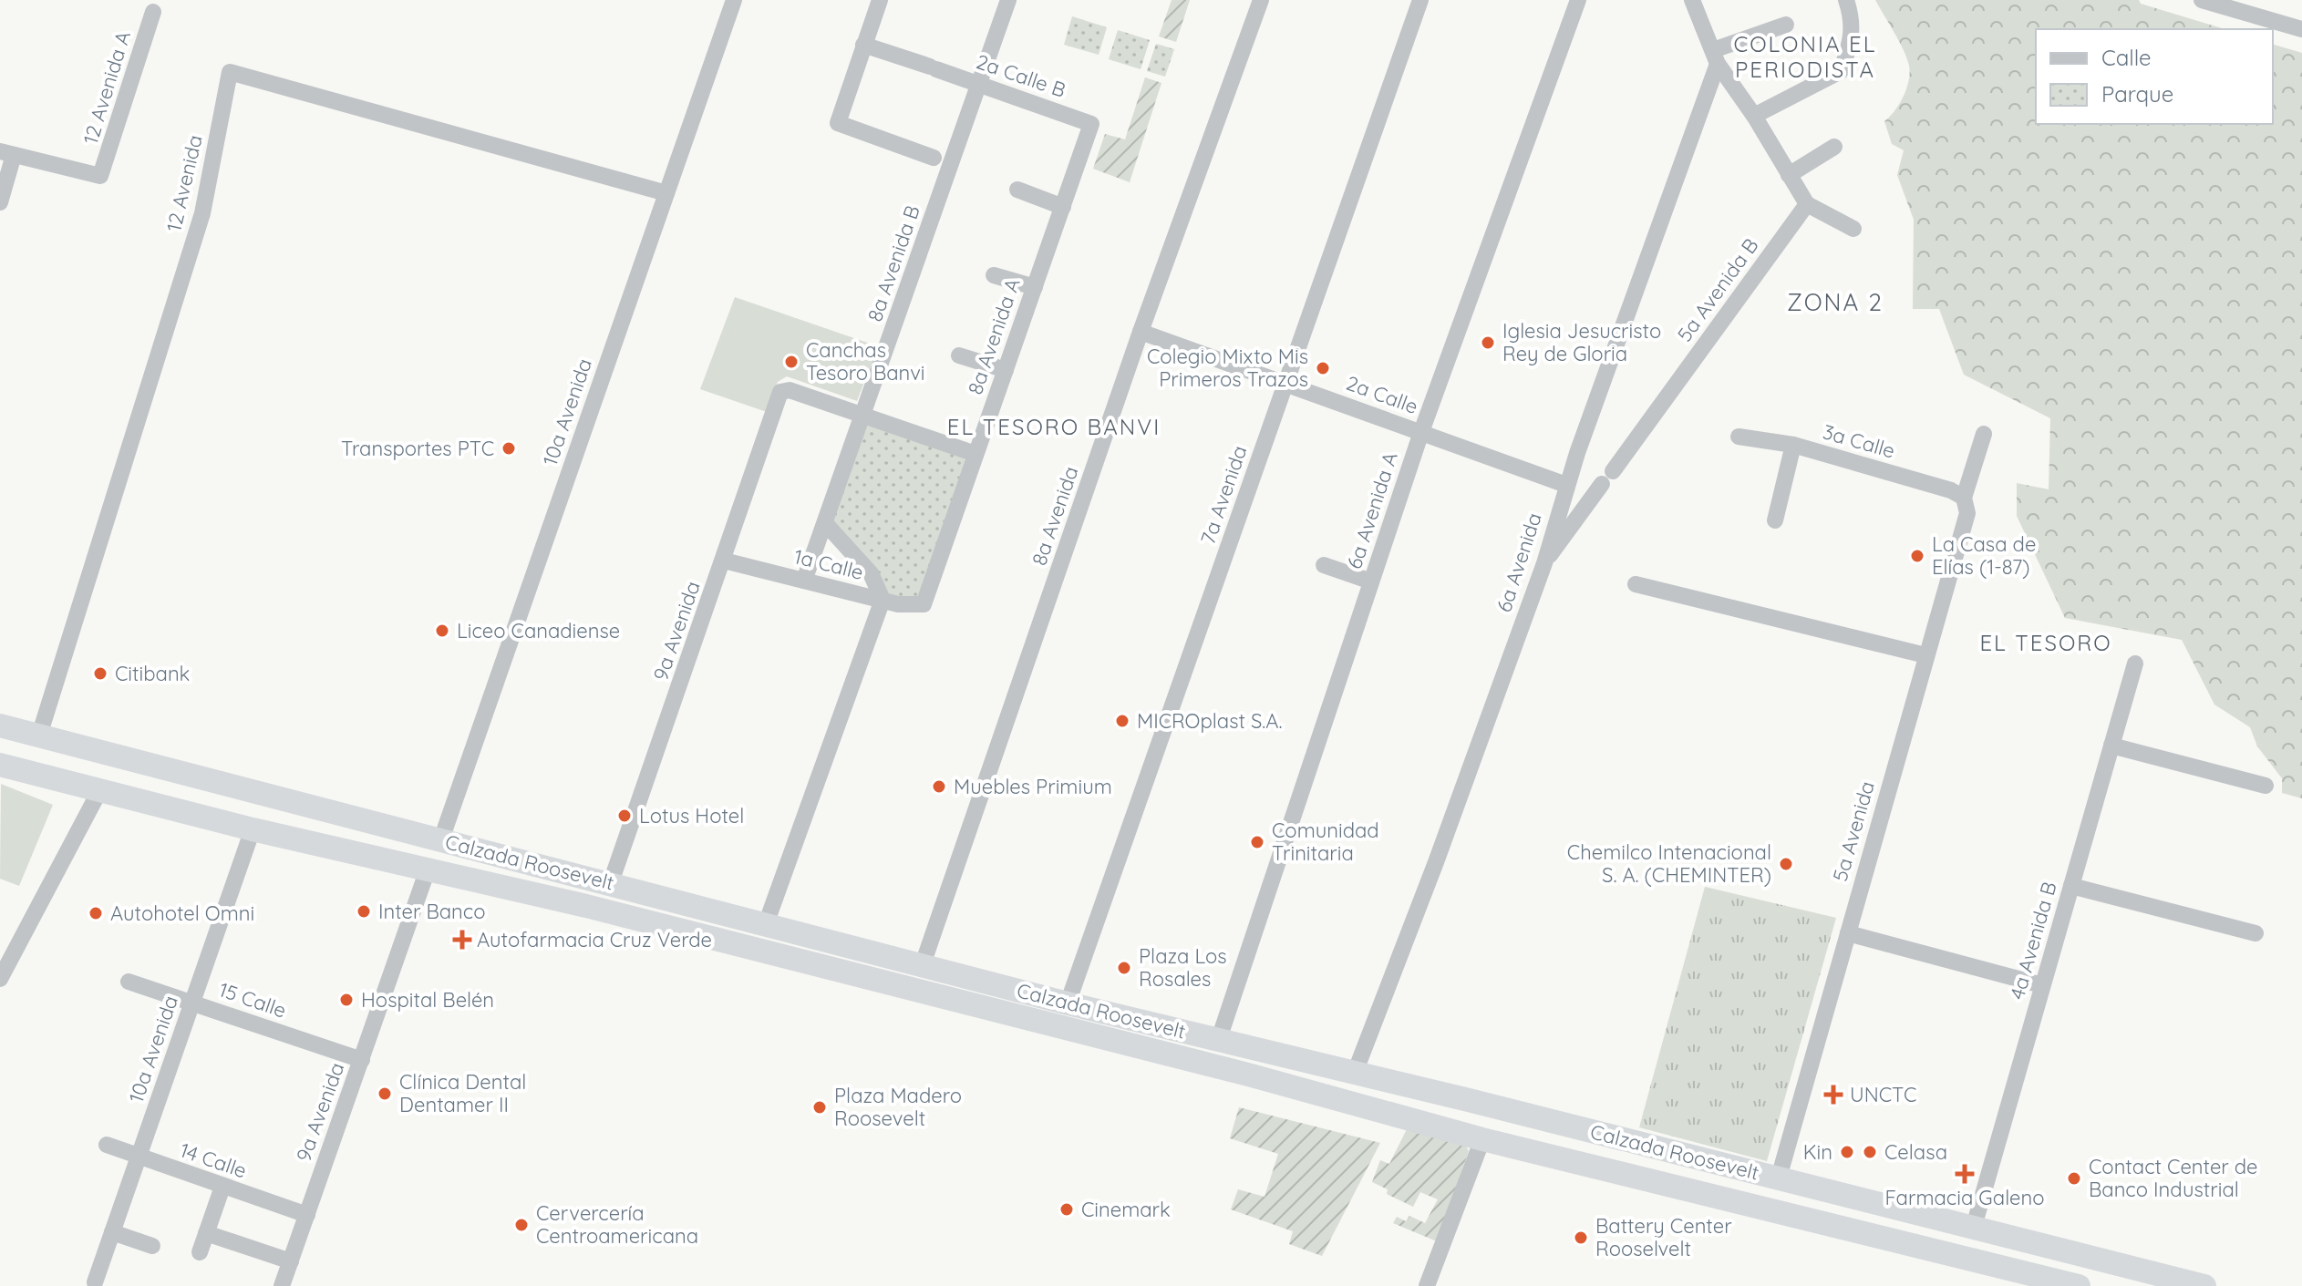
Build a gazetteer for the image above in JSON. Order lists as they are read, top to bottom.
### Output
{
  "streets": {
    "highway": ["Calzada Roosevelt"],
    "street": [
      "2a Calle B",
      "12 Avenida A",
      "12 Avenida",
      "8a Avenida B",
      "5a Avenida B",
      "8a Avenida A",
      "2a Calle",
      "10a Avenida",
      "3a Calle",
      "7a Avenida",
      "6a Avenida A",
      "8a Avenida",
      "6a Avenida",
      "1a Calle",
      "9a Avenida",
      "5a Avenida",
      "4a Avenida B",
      "15 Calle",
      "14 Calle"
    ]
  },
  "crossings": [
    ["2a Calle B", "8a Avenida B"],
    ["2a Calle B", "8a Avenida A"],
    ["12 Avenida", "10a Avenida"],
    ["12 Avenida", "Calzada Roosevelt"],
    ["8a Avenida B", "1a Calle"],
    ["8a Avenida B", "9a Avenida"],
    ["5a Avenida B", "6a Avenida"],
    ["8a Avenida A", "1a Calle"],
    ["2a Calle", "7a Avenida"],
    ["2a Calle", "6a Avenida A"],
    ["2a Calle", "8a Avenida"],
    ["2a Calle", "6a Avenida"],
    ["10a Avenida", "Calzada Roosevelt"],
    ["10a Avenida", "15 Calle"],
    ["10a Avenida", "14 Calle"],
    ["3a Calle", "5a Avenida"],
    ["7a Avenida", "Calzada Roosevelt"],
    ["6a Avenida A", "Calzada Roosevelt"],
    ["8a Avenida", "Calzada Roosevelt"],
    ["6a Avenida", "Calzada Roosevelt"],
    ["1a Calle", "9a Avenida"],
    ["9a Avenida", "Calzada Roosevelt"],
    ["9a Avenida", "15 Calle"],
    ["9a Avenida", "14 Calle"],
    ["5a Avenida", "Calzada Roosevelt"],
    ["Calzada Roosevelt", "4a Avenida B"]
  ],
  "districts": [
    "COLONIA EL PERIODISTA",
    "ZONA 2",
    "EL TESORO BANVI",
    "EL TESORO"
  ],
  "places": {
    "other": [
      "Iglesia Jesucristo Rey de Gloria",
      "Canchas Tesoro Banvi",
      "Colegio Mixto Mis Primeros Trazos",
      "Transportes PTC",
      "La Casa de Elías (1-87)",
      "Liceo Canadiense",
      "Citibank",
      "MICROplast S.A.",
      "Muebles Primium",
      "Lotus Hotel",
      "Comunidad Trinitaria",
      "Chemilco Intenacional S. A. (CHEMINTER)",
      "Inter Banco",
      "Autohotel Omni",
      "Plaza Los Rosales",
      "Hospital Belén",
      "Clínica Dental Dentamer II",
      "Plaza Madero Roosevelt",
      "Kin",
      "Celasa",
      "Contact Center de Banco Industrial",
      "Cinemark",
      "Cervercería Centroamericana",
      "Battery Center Rooselvelt"
    ],
    "health": ["Autofarmacia Cruz Verde", "UNCTC", "Farmacia Galeno"]
  },
  "legend": ["Calle", "Parque"]
}
